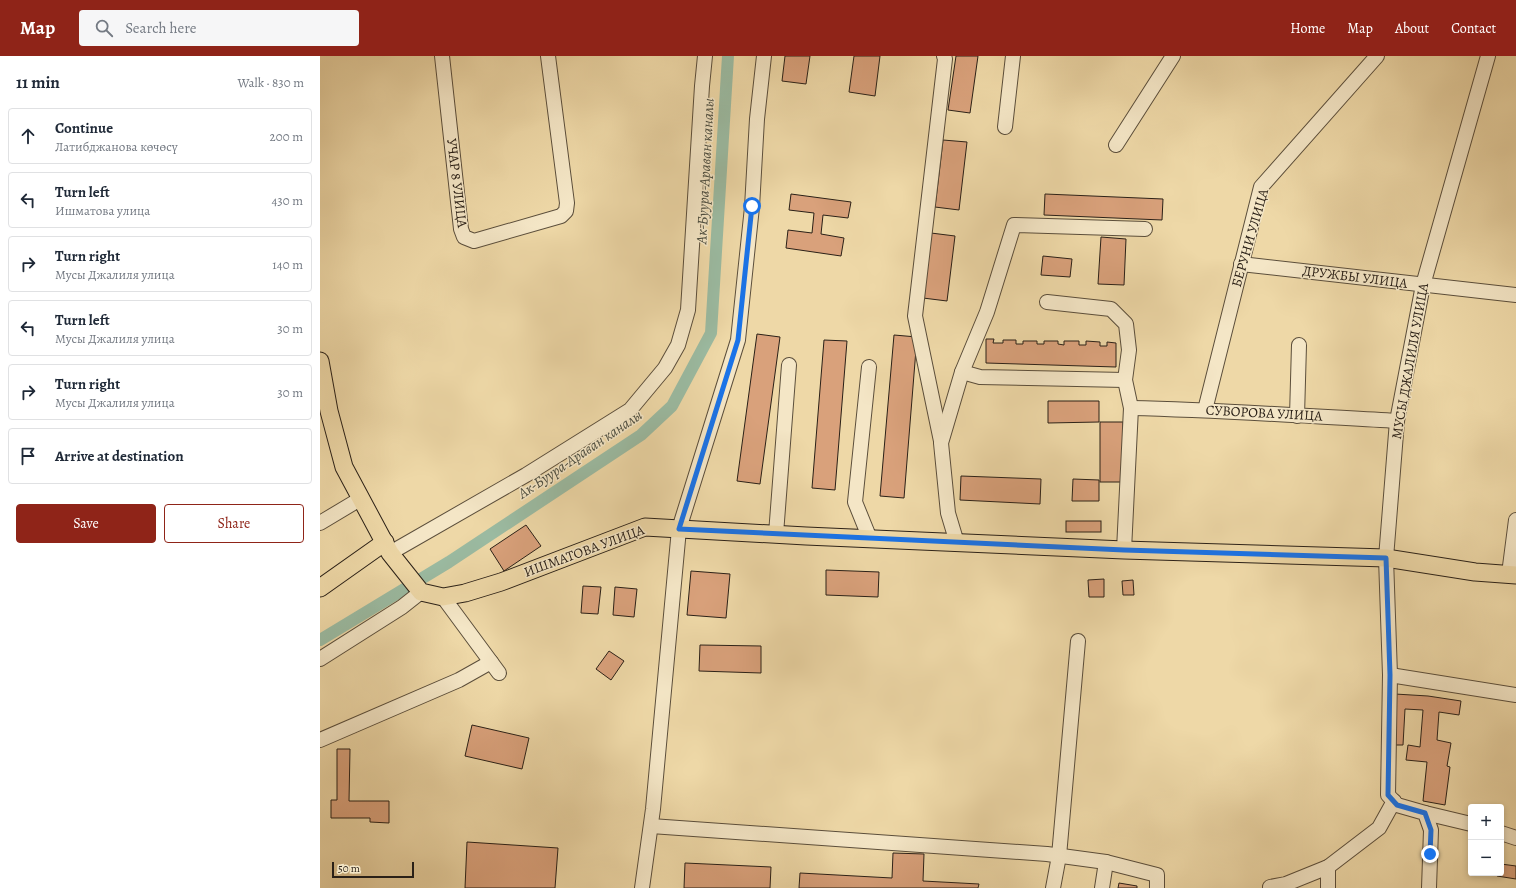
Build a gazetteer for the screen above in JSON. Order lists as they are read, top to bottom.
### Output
{
  "streets": {
    "main road": ["ИШМАТОВА УЛИЦА"],
    "street": [
      "УЧАР 8 УЛИЦА",
      "БЕРУНИ УЛИЦА",
      "ДРУЖБЫ УЛИЦА",
      "МУСЫ ДЖАЛИЛЯ УЛИЦА",
      "СУВОРОВА УЛИЦА"
    ]
  },
  "crossings": [
    ["БЕРУНИ УЛИЦА", "ДРУЖБЫ УЛИЦА"],
    ["БЕРУНИ УЛИЦА", "СУВОРОВА УЛИЦА"],
    ["ДРУЖБЫ УЛИЦА", "МУСЫ ДЖАЛИЛЯ УЛИЦА"],
    ["МУСЫ ДЖАЛИЛЯ УЛИЦА", "СУВОРОВА УЛИЦА"],
    ["МУСЫ ДЖАЛИЛЯ УЛИЦА", "ИШМАТОВА УЛИЦА"]
  ],
  "water": ["Ак-Буура-Араван каналы"],
  "scale_bar": "50 m",
  "page": {
    "header": "Map",
    "search": "Search here",
    "nav": [
      "Home",
      "Map",
      "About",
      "Contact"
    ],
    "heading": ["11 min", "Walk · 830 m"],
    "list": [
      ["Continue", "Латибджанова көчөсү", "200 m"],
      ["Turn left", "Ишматова улица", "430 m"],
      ["Turn right", "Мусы Джалиля улица", "140 m"],
      ["Turn left", "Мусы Джалиля улица", "30 m"],
      ["Turn right", "Мусы Джалиля улица", "30 m"],
      "Arrive at destination"
    ],
    "buttons": ["Save", "Share"],
    "map_buttons": ["+", "−"],
    "scale": "50 m"
  }
}
